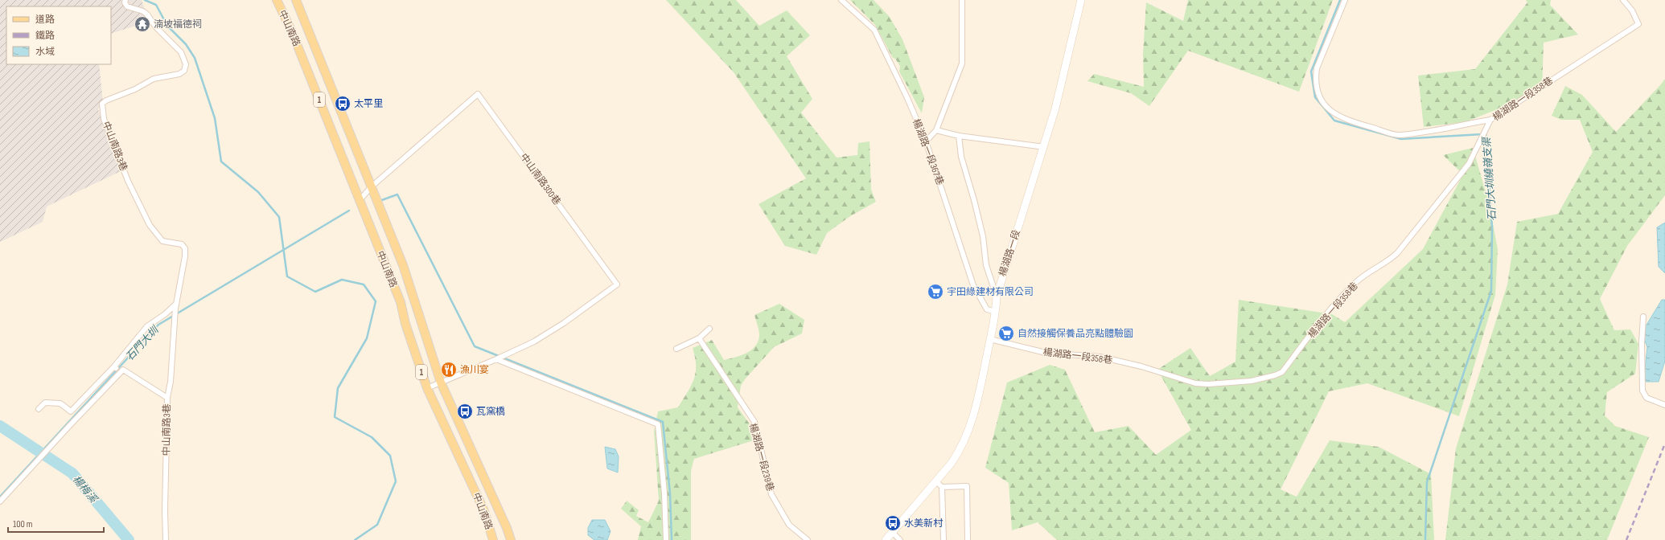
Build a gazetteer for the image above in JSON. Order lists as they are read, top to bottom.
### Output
{
  "streets": {
    "main road": ["中山南路", "1"],
    "street": [
      "楊湖路一段358巷",
      "中山南路3巷",
      "楊湖路一段367巷",
      "中山南路300巷",
      "楊湖路一段",
      "楊湖路一段239巷"
    ]
  },
  "crossings": [
    ["中山南路", "中山南路300巷"],
    ["楊湖路一段358巷", "楊湖路一段"],
    ["楊湖路一段367巷", "楊湖路一段"]
  ],
  "water": ["石門大圳繞嶺支渠", "石門大圳", "楊梅溪"],
  "places": {
    "temple": ["湳坡福德祠"],
    "bus stop": ["太平里", "瓦窯橋", "水美新村"],
    "supermarket": ["宇田綠建材有限公司", "自然接觸保養品亮點體驗園"],
    "restaurant": ["漁川宴"]
  },
  "legend": ["道路", "鐵路", "水域"],
  "scale_bar": "100 m"
}
